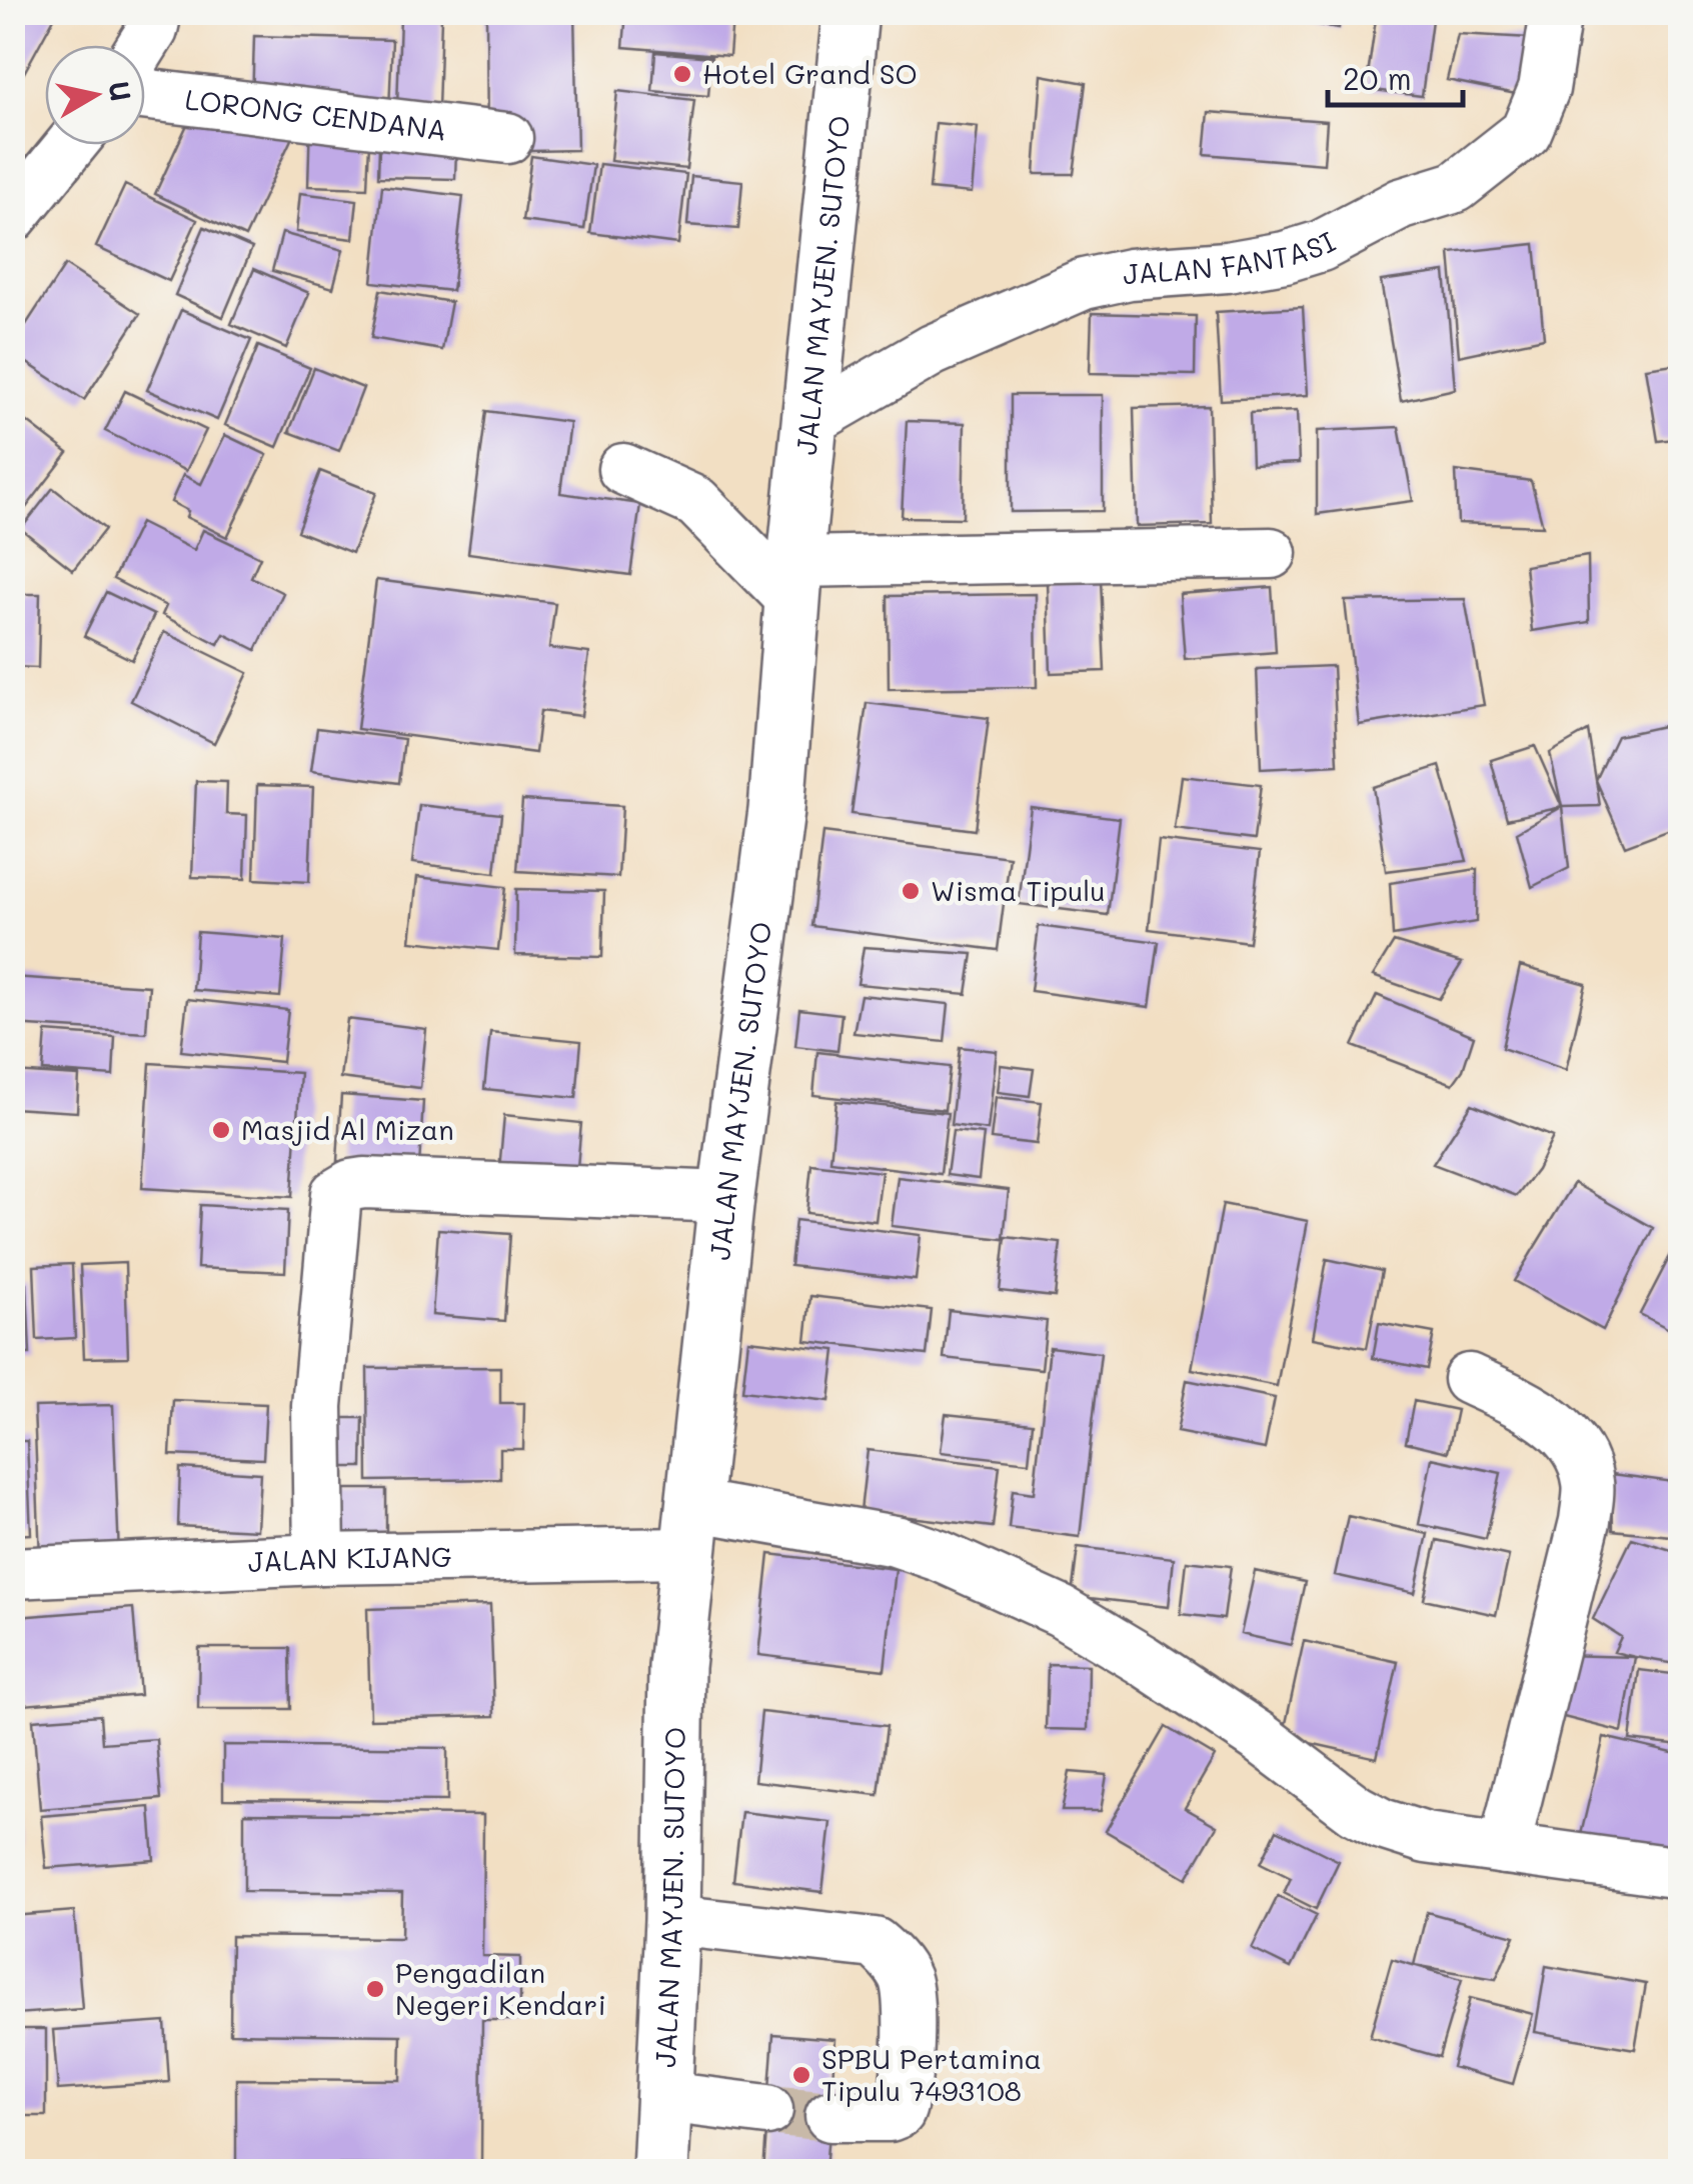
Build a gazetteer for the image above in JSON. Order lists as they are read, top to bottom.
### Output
{
  "streets": {
    "highway": ["JALAN MAYJEN. SUTOYO"],
    "street": ["LORONG CENDANA", "JALAN FANTASI", "JALAN KIJANG"]
  },
  "crossings": [
    ["JALAN FANTASI", "JALAN MAYJEN. SUTOYO"],
    ["JALAN MAYJEN. SUTOYO", "JALAN KIJANG"]
  ],
  "places": [
    "Hotel Grand SO",
    "Wisma Tipulu",
    "Masjid Al Mizan",
    "Pengadilan Negeri Kendari",
    "SPBU Pertamina Tipulu 7493108"
  ],
  "scale_bar": "20 m",
  "north": "right"
}
